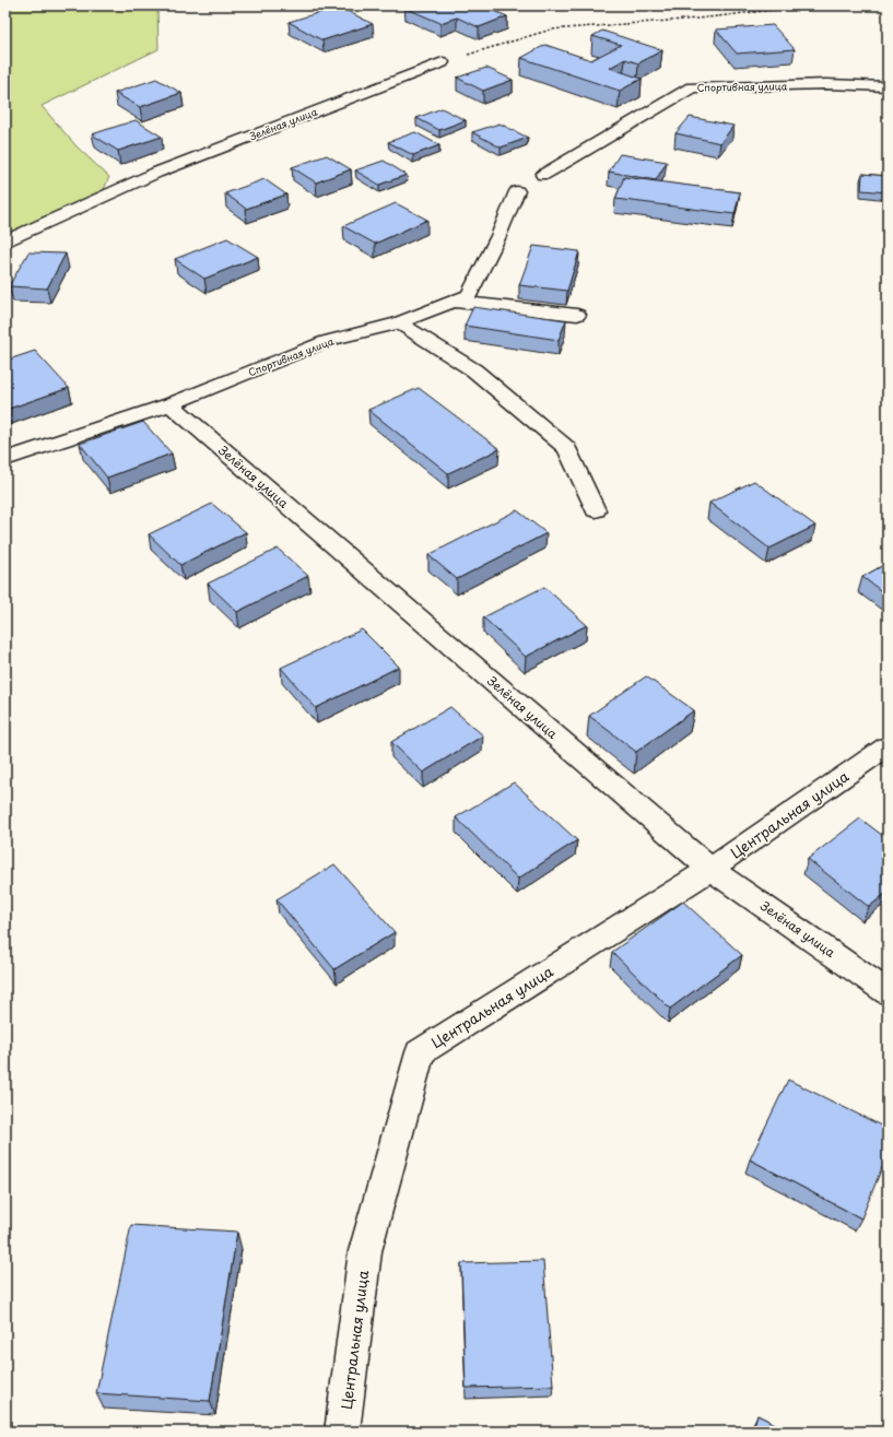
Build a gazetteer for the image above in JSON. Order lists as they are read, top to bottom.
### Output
{
  "streets": {
    "street": ["Спортивная улица", "Зелёная улица", "Центральная улица"]
  },
  "crossings": [
    ["Спортивная улица", "Зелёная улица"],
    ["Зелёная улица", "Центральная улица"]
  ]
}
